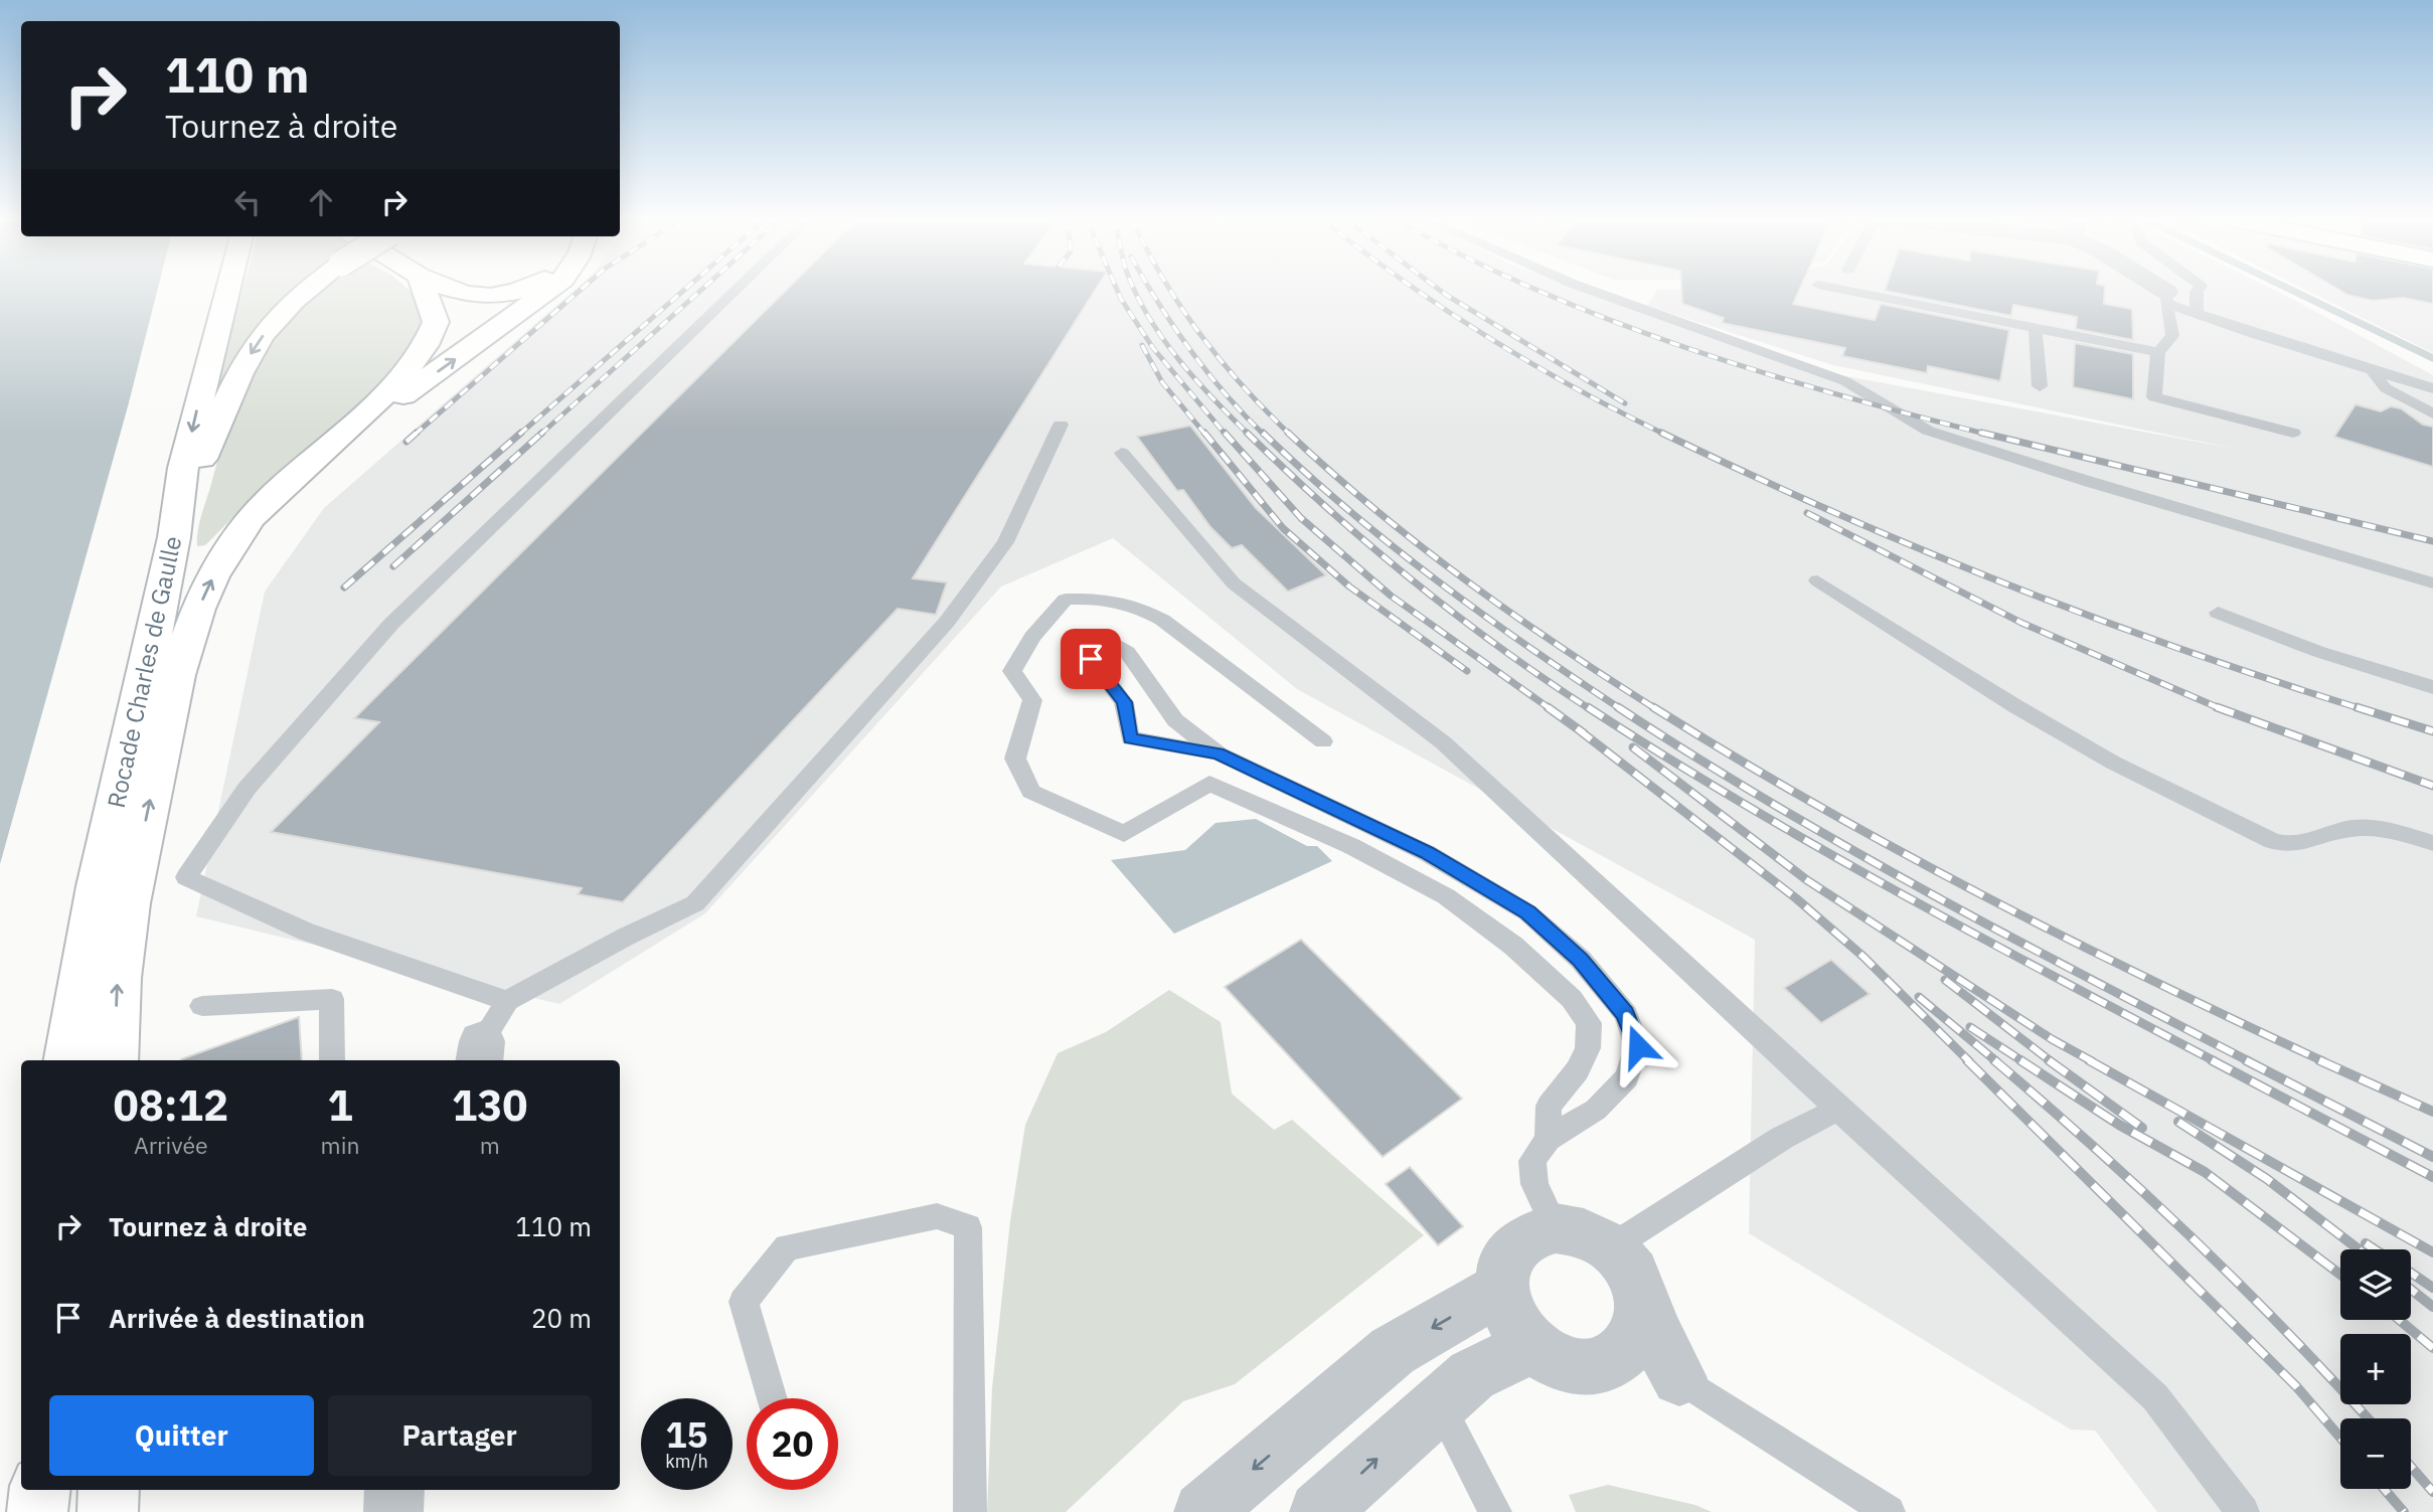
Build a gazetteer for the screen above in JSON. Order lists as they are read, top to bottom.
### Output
{
  "streets": {
    "main road": ["Rocade Charles de Gaulle"]
  },
  "page": {
    "turn": ["110 m", "Tournez à droite"],
    "eta": [
      "08:12",
      "Arrivée",
      "1",
      "min",
      "130",
      "m"
    ],
    "list": [
      {
        "name": "Tournez à droite",
        "value": "110 m"
      },
      {
        "name": "Arrivée à destination",
        "value": "20 m"
      }
    ],
    "map_buttons": ["+", "−"],
    "buttons": ["Quitter", "Partager"],
    "speed": "15 km/h",
    "limit": "20"
  }
}
